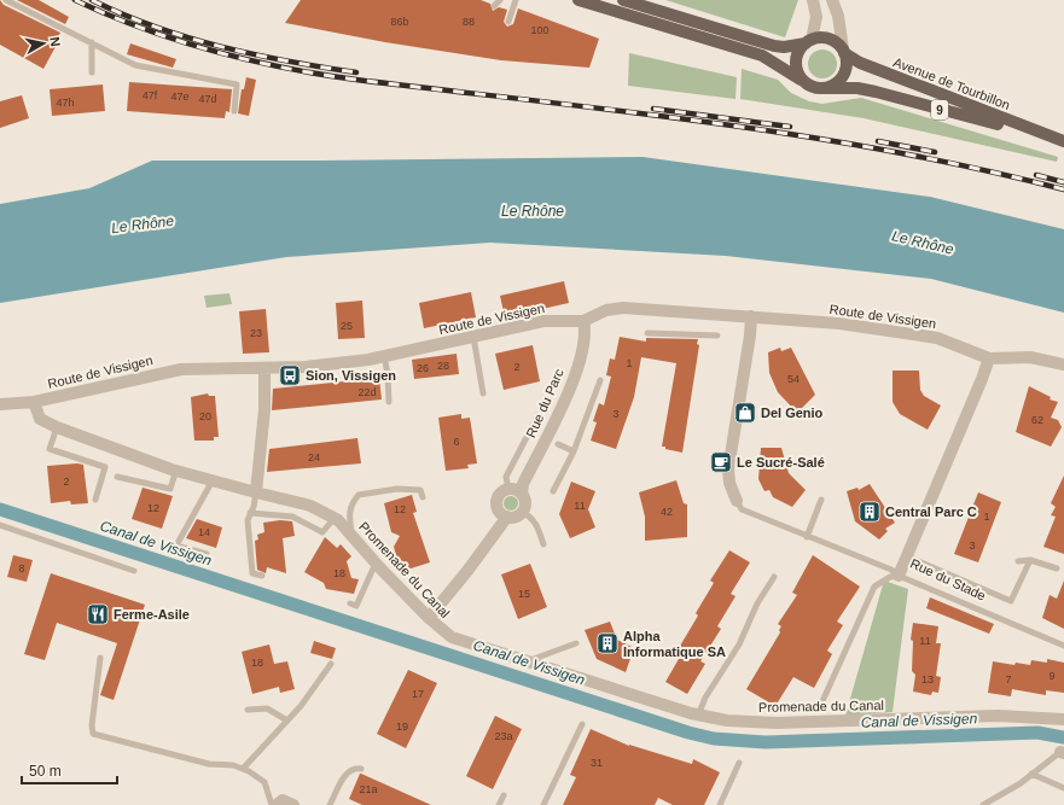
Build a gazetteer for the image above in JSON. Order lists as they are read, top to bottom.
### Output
{
  "streets": {
    "main road": ["Avenue de Tourbillon", "9"],
    "street": [
      "Route de Vissigen",
      "Rue du Parc",
      "Promenade du Canal",
      "Rue du Stade"
    ]
  },
  "crossings": [
    ["Route de Vissigen", "Rue du Parc"],
    ["Route de Vissigen", "Promenade du Canal"],
    ["Route de Vissigen", "Rue du Stade"]
  ],
  "water": ["Le Rhône", "Canal de Vissigen"],
  "places": {
    "bus stop": ["Sion, Vissigen"],
    "shop": ["Del Genio"],
    "cafe": ["Le Sucré-Salé"],
    "building": ["Central Parc C", "Alpha Informatique SA"],
    "restaurant": ["Ferme-Asile"]
  },
  "house_numbers": [
    "86b",
    "88",
    "100",
    "47f",
    "47e",
    "47d",
    "47h",
    "25",
    "23",
    "1",
    "28",
    "2",
    "26",
    "54",
    "22d",
    "3",
    "20",
    "62",
    "6",
    "24",
    "2",
    "11",
    "12",
    "12",
    "42",
    "1",
    "14",
    "3",
    "8",
    "18",
    "15",
    "11",
    "18",
    "9",
    "13",
    "7",
    "17",
    "19",
    "23a",
    "31",
    "21a"
  ],
  "scale_bar": "50 m",
  "north": "right"
}
